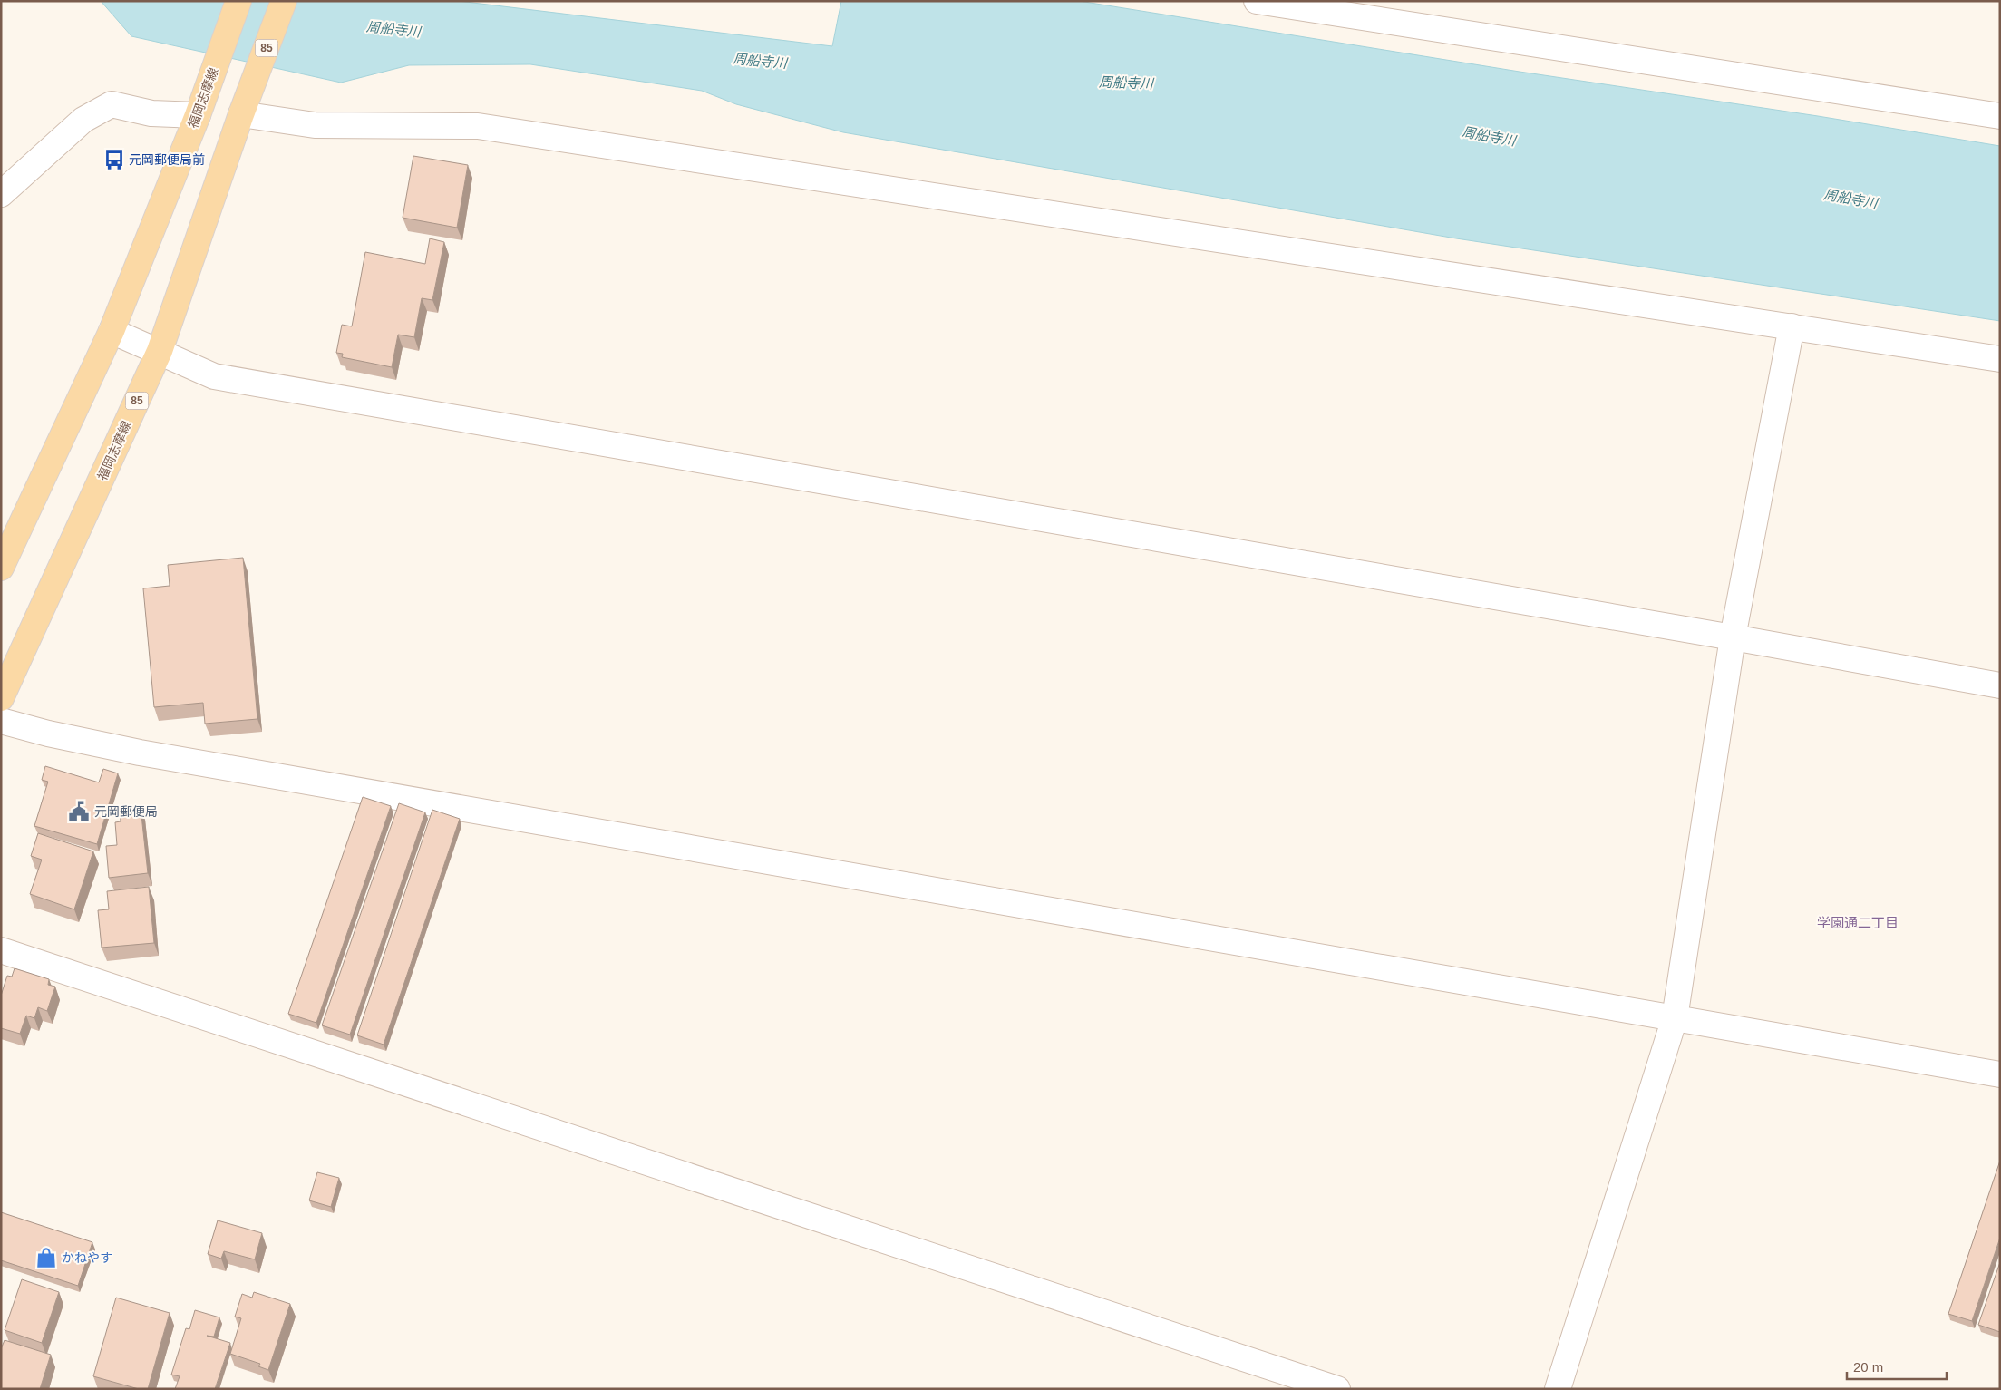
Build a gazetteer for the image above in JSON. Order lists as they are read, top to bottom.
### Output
{
  "streets": {
    "main road": ["85", "福岡志摩線"]
  },
  "crossings": [
    ["85", "福岡志摩線"]
  ],
  "districts": ["学園通二丁目"],
  "water": ["周船寺川"],
  "places": {
    "bus stop": ["元岡郵便局前"],
    "public building": ["元岡郵便局"],
    "shop": ["かねやす"]
  },
  "scale_bar": "20 m"
}
